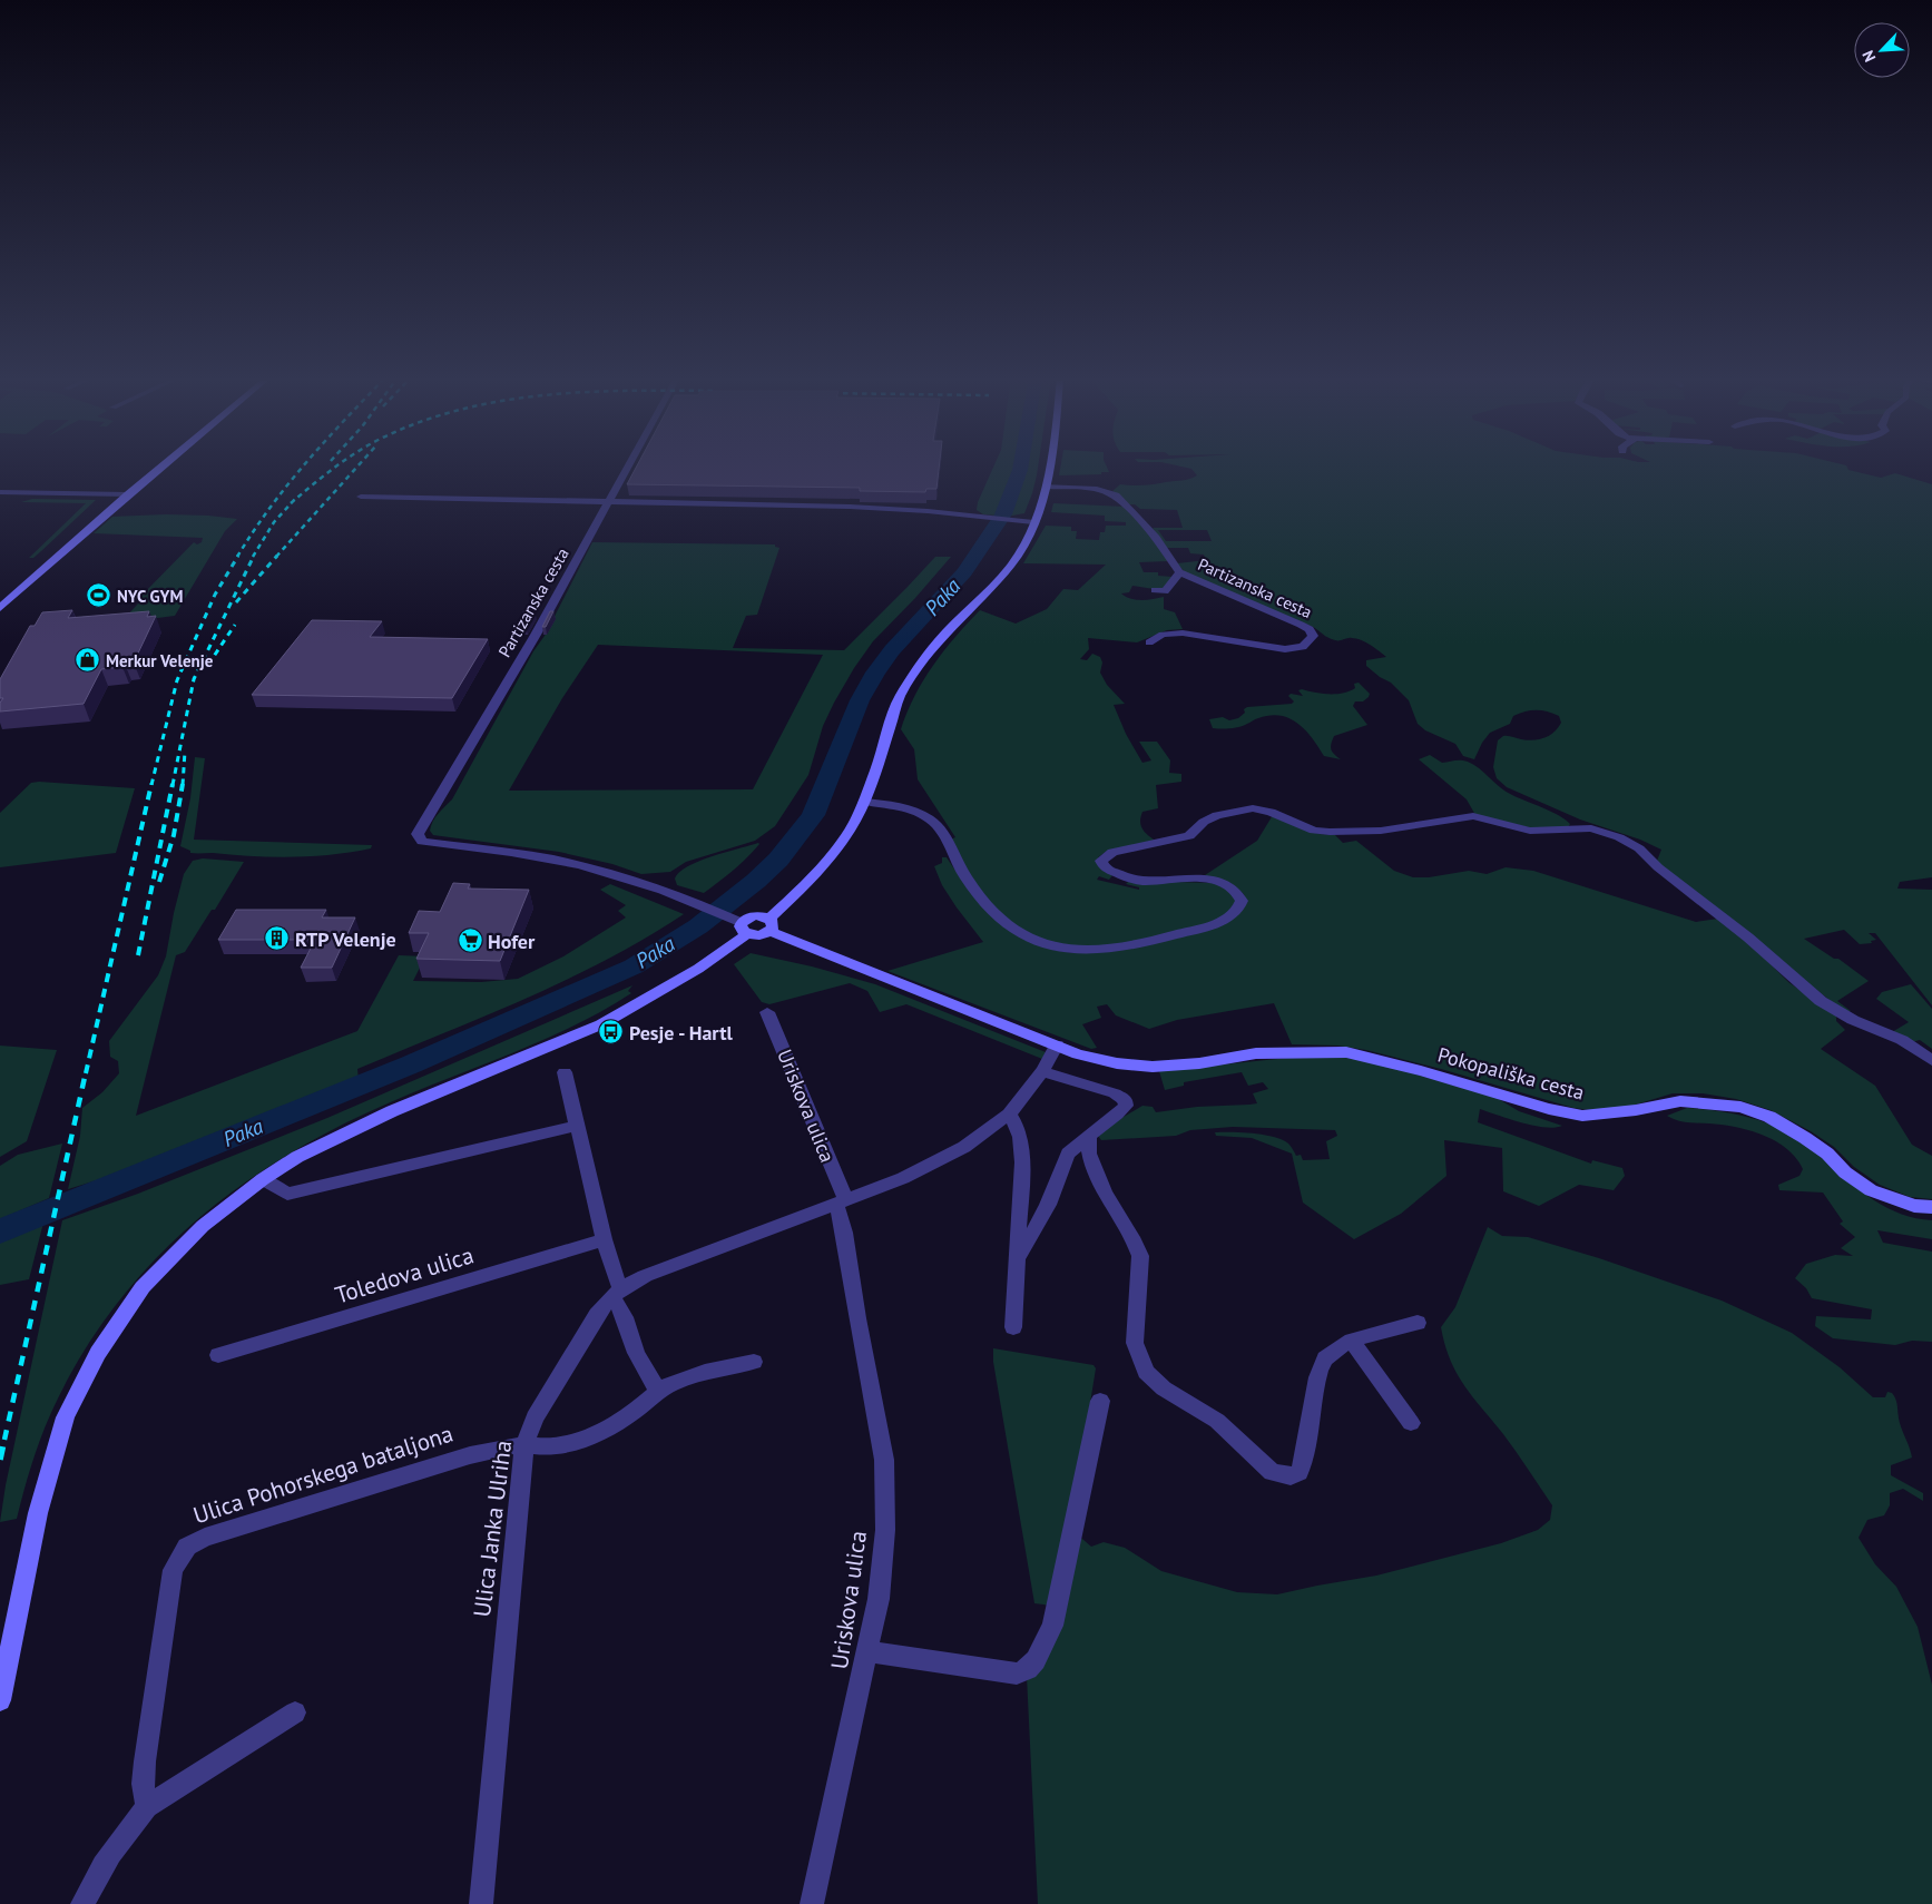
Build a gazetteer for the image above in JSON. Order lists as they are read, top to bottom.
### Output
{
  "streets": {
    "main road": ["Pokopališka cesta"],
    "street": [
      "Partizanska cesta",
      "Uriskova ulica",
      "Toledova ulica",
      "Ulica Pohorskega bataljona",
      "Ulica Janka Ulriha"
    ]
  },
  "crossings": [
    ["Ulica Pohorskega bataljona", "Ulica Janka Ulriha"]
  ],
  "water": ["Paka"],
  "places": {
    "sports": ["NYC GYM"],
    "shop": ["Merkur Velenje"],
    "building": ["RTP Velenje"],
    "supermarket": ["Hofer"],
    "bus stop": ["Pesje - Hartl"]
  },
  "north": "bottom left"
}
